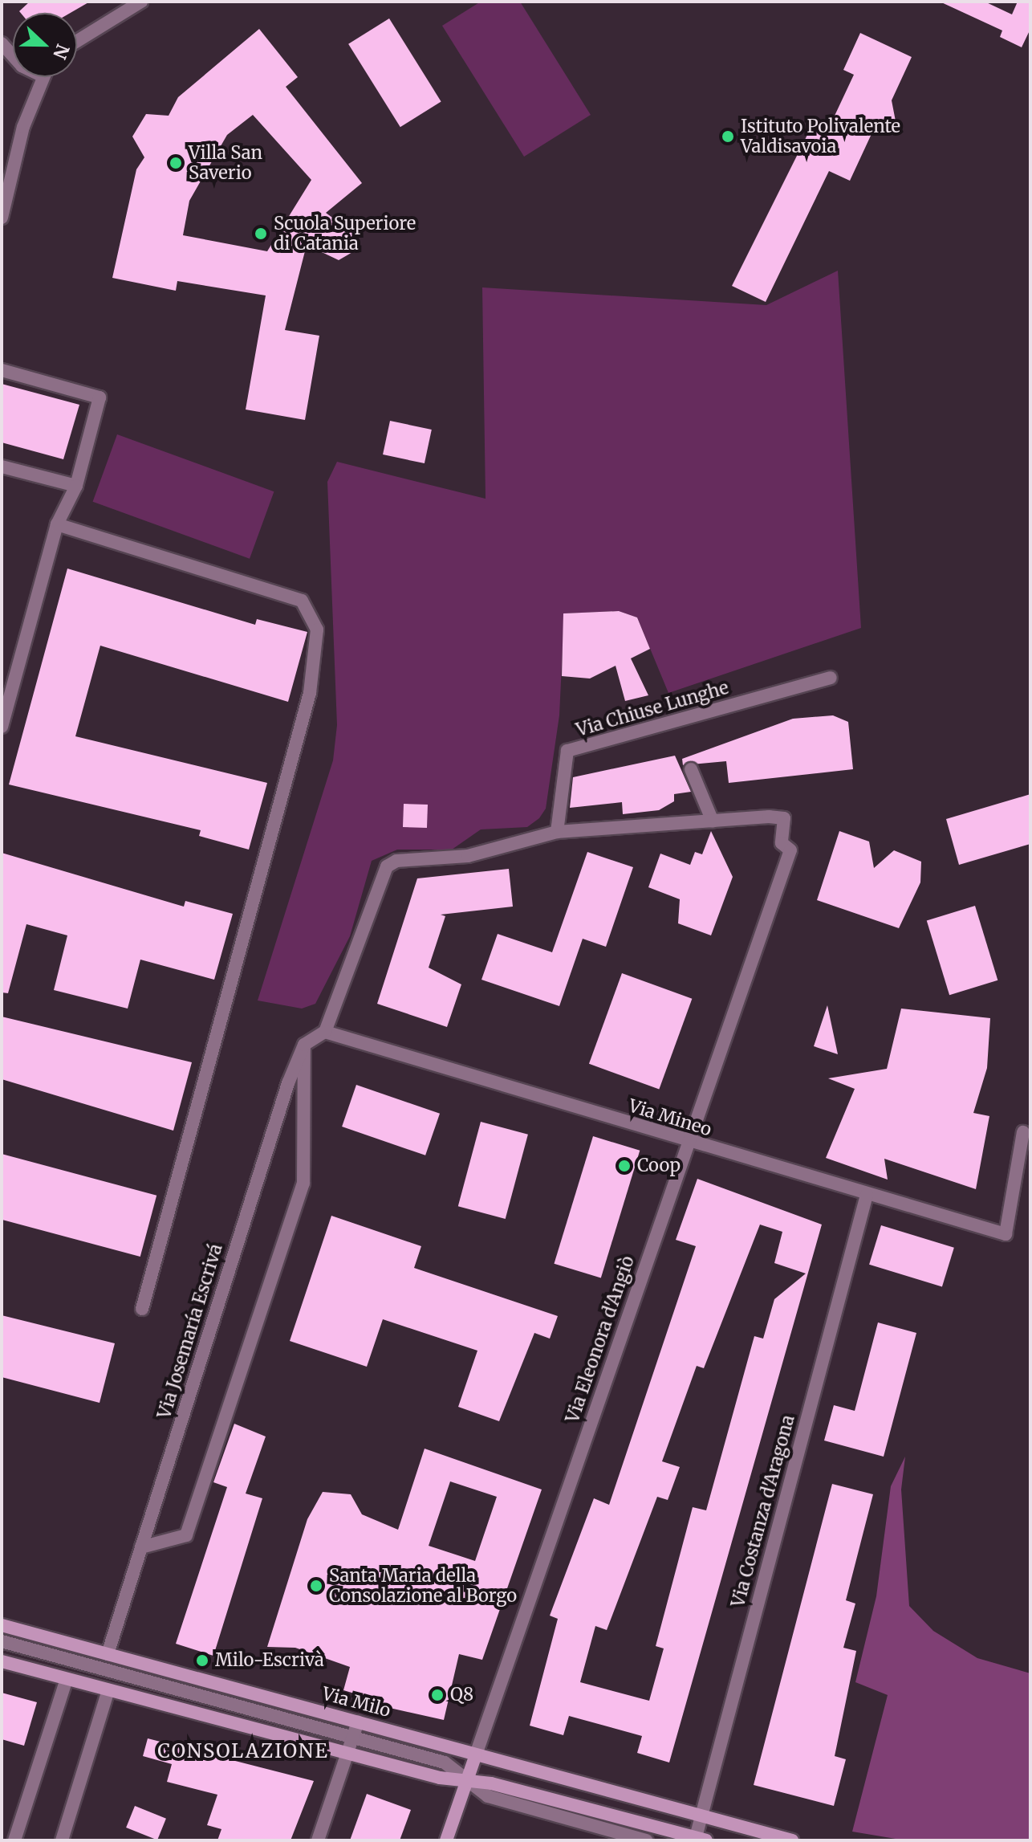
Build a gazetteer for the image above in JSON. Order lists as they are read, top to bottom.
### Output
{
  "streets": {
    "main road": ["Via Eleonora d'Angiò", "Via Milo"],
    "street": [
      "Via Chiuse Lunghe",
      "Via Mineo",
      "Via Josemaría Escrivá",
      "Via Costanza d'Aragona"
    ]
  },
  "crossings": [
    ["Via Mineo", "Via Eleonora d'Angiò"],
    ["Via Mineo", "Via Costanza d'Aragona"],
    ["Via Josemaría Escrivá", "Via Milo"],
    ["Via Eleonora d'Angiò", "Via Milo"],
    ["Via Costanza d'Aragona", "Via Milo"]
  ],
  "districts": ["CONSOLAZIONE"],
  "places": [
    "Istituto Polivalente Valdisavoia",
    "Villa San Saverio",
    "Scuola Superiore di Catania",
    "Coop",
    "Santa Maria della Consolazione al Borgo",
    "Milo-Escrivà",
    "Q8"
  ],
  "north": "right"
}
